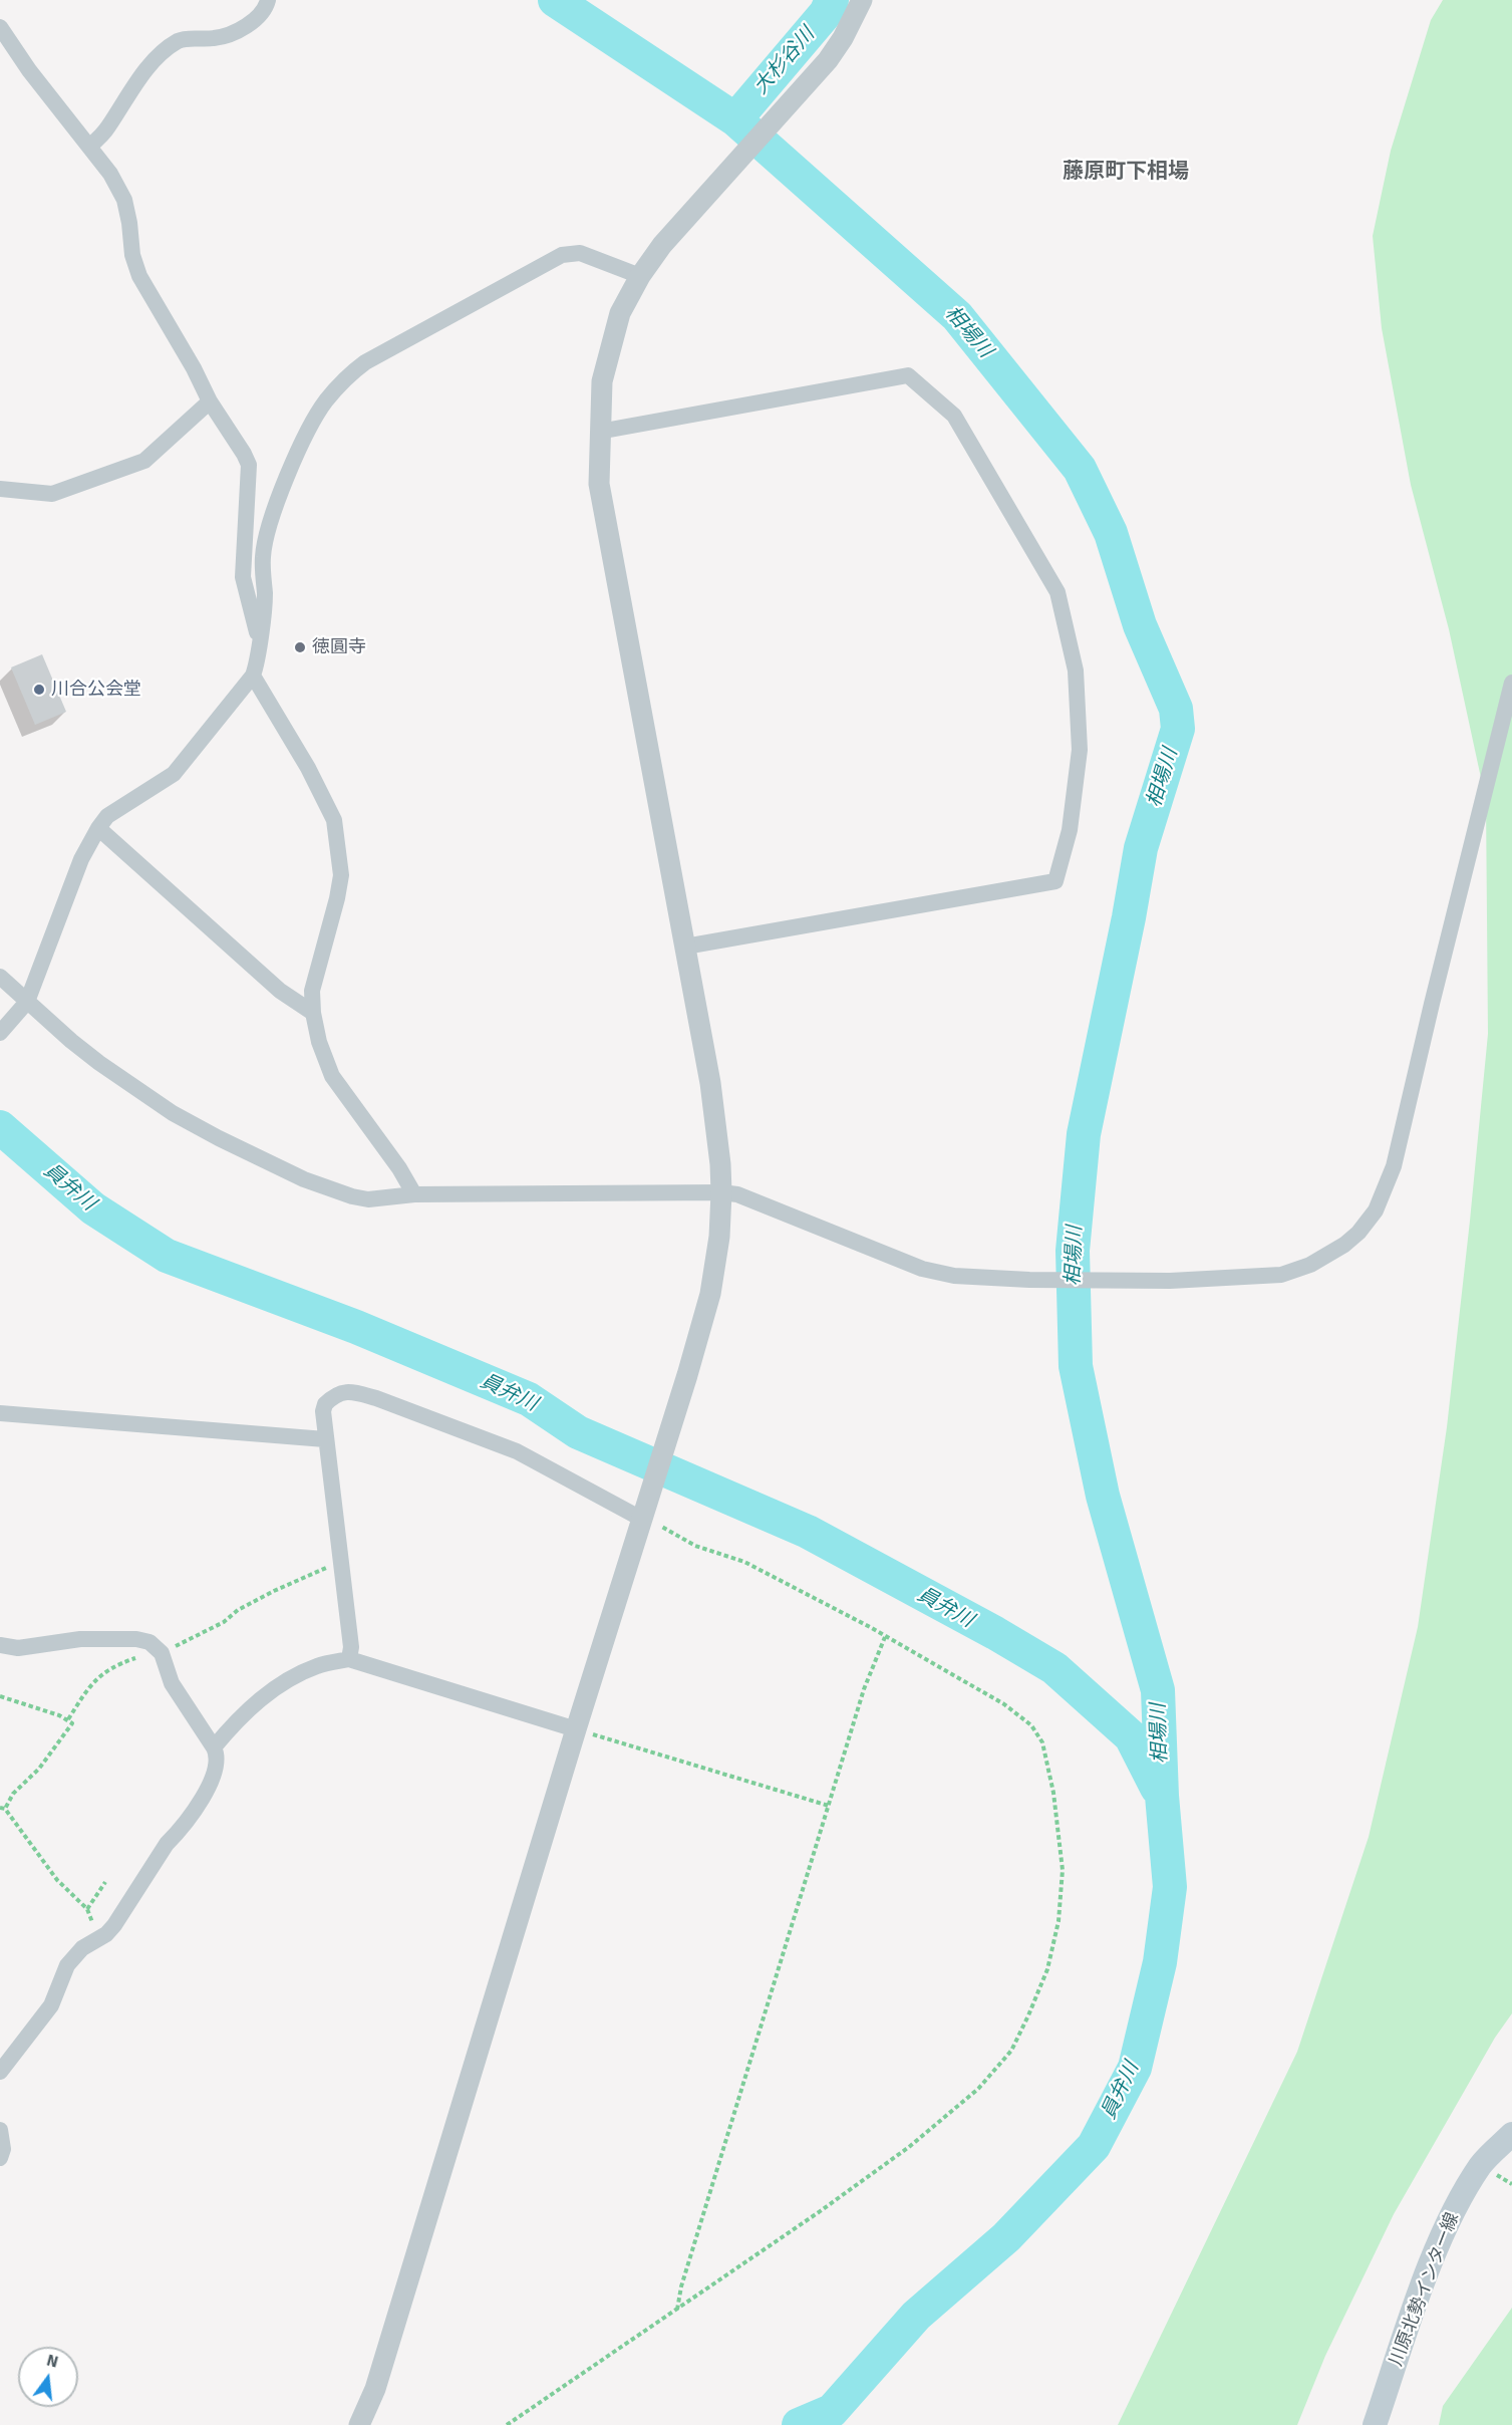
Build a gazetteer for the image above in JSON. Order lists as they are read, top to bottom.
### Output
{
  "streets": {
    "main road": ["川原北勢インター線"]
  },
  "districts": ["藤原町下相場"],
  "water": ["大杉谷川", "相場川", "員弁川"],
  "places": ["徳圓寺", "川合公会堂"],
  "north": "top"
}
